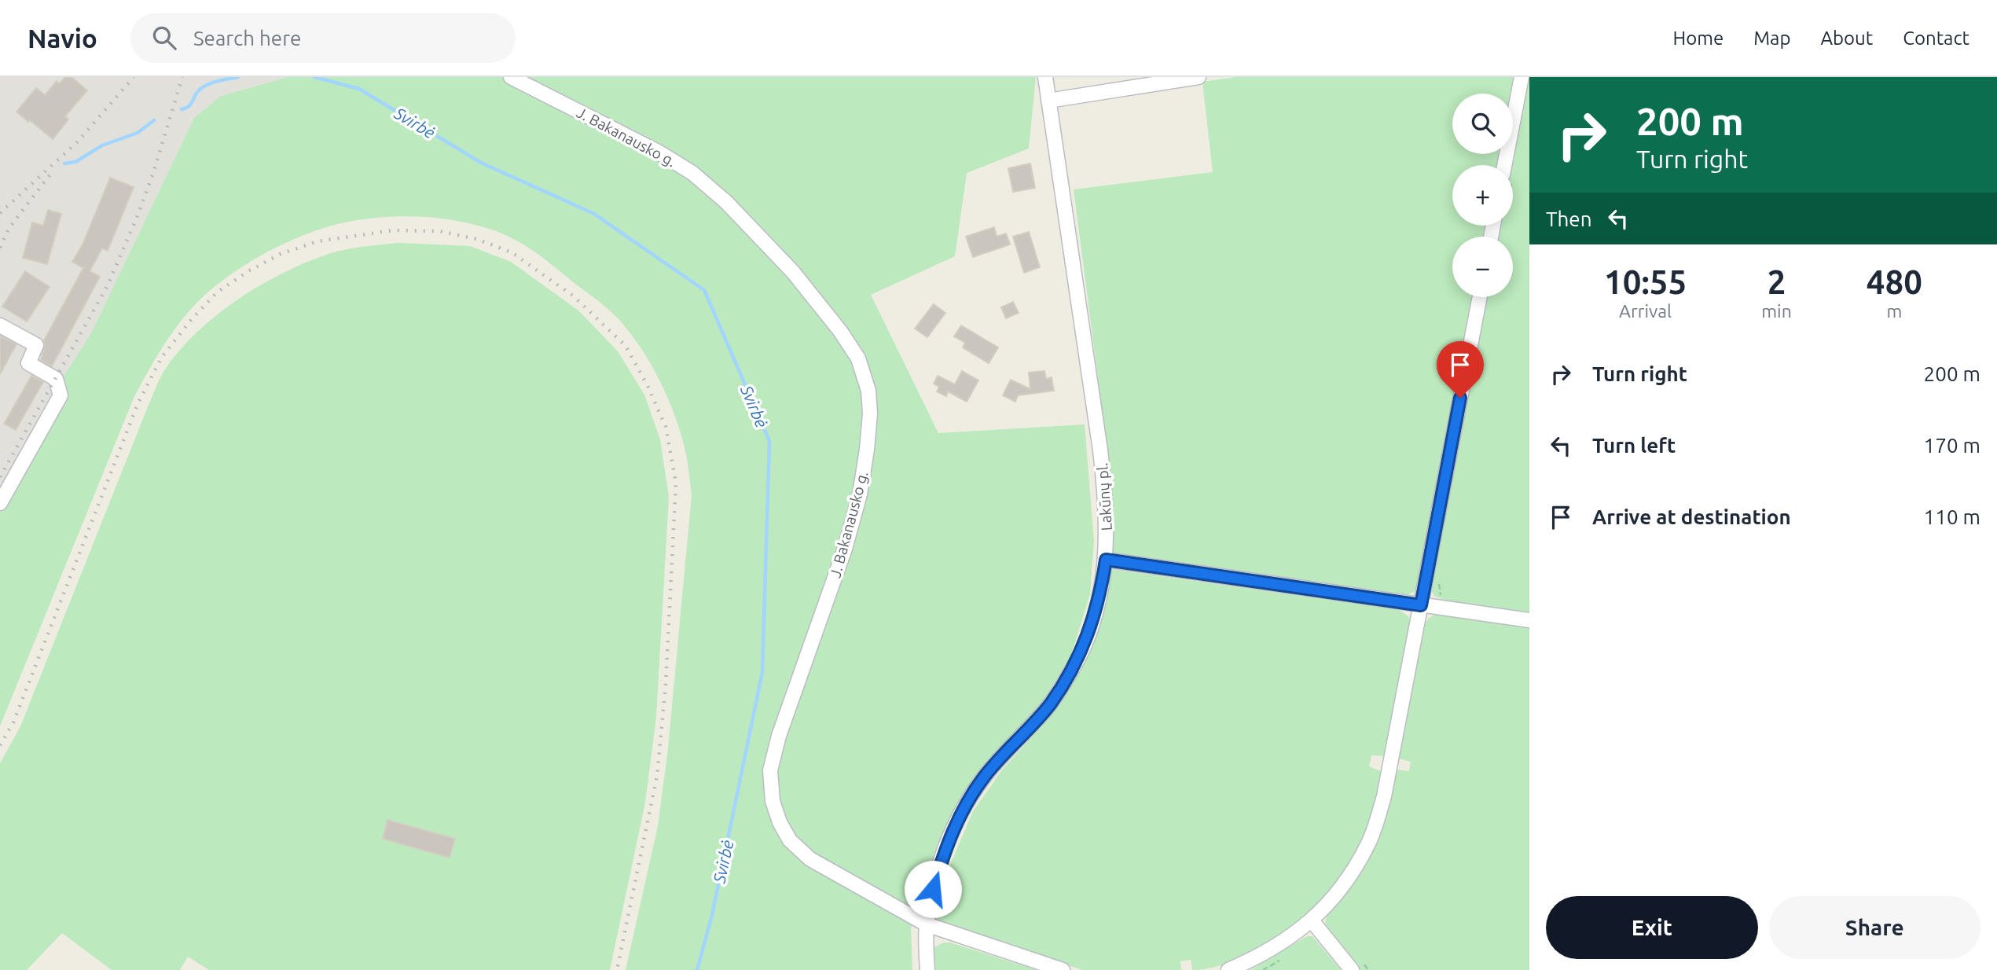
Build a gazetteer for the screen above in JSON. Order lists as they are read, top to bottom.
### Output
{
  "streets": {
    "street": ["J. Bakanausko g.", "Lakūnų pl."]
  },
  "crossings": [
    ["J. Bakanausko g.", "Lakūnų pl."]
  ],
  "water": ["Svirbė"],
  "page": {
    "header": "Navio",
    "search": "Search here",
    "nav": [
      "Home",
      "Map",
      "About",
      "Contact"
    ],
    "turn": ["200 m", "Turn right"],
    "map_buttons": ["+", "−"],
    "then": "Then",
    "eta": [
      "10:55",
      "Arrival",
      "2",
      "min",
      "480",
      "m"
    ],
    "list": [
      {
        "name": "Turn right",
        "value": "200 m"
      },
      {
        "name": "Turn left",
        "value": "170 m"
      },
      {
        "name": "Arrive at destination",
        "value": "110 m"
      }
    ],
    "buttons": ["Exit", "Share"]
  }
}
